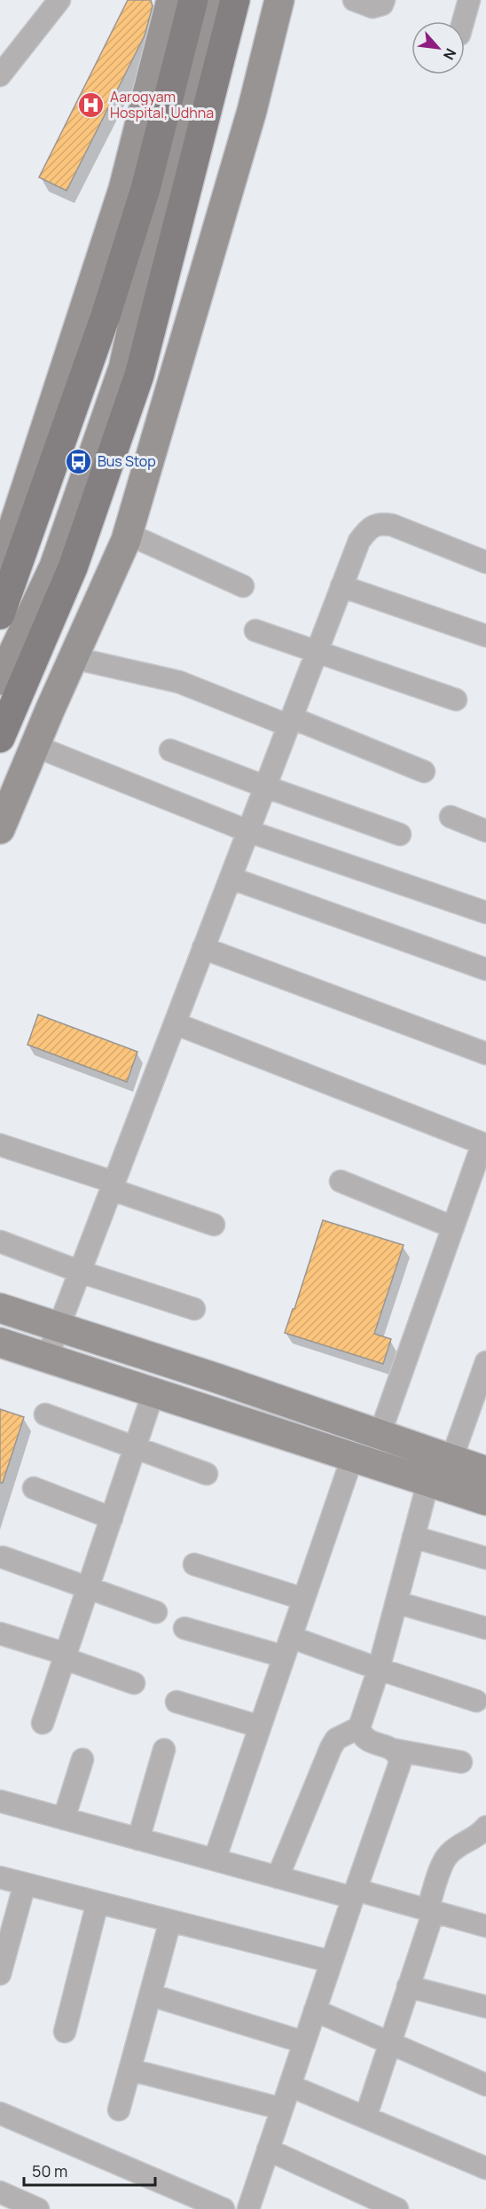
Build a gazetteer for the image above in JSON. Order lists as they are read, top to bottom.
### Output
{
  "places": {
    "hospital": ["Aarogyam Hospital, Udhna"],
    "bus stop": ["Bus Stop"]
  },
  "scale_bar": "50 m",
  "north": "bottom right"
}
